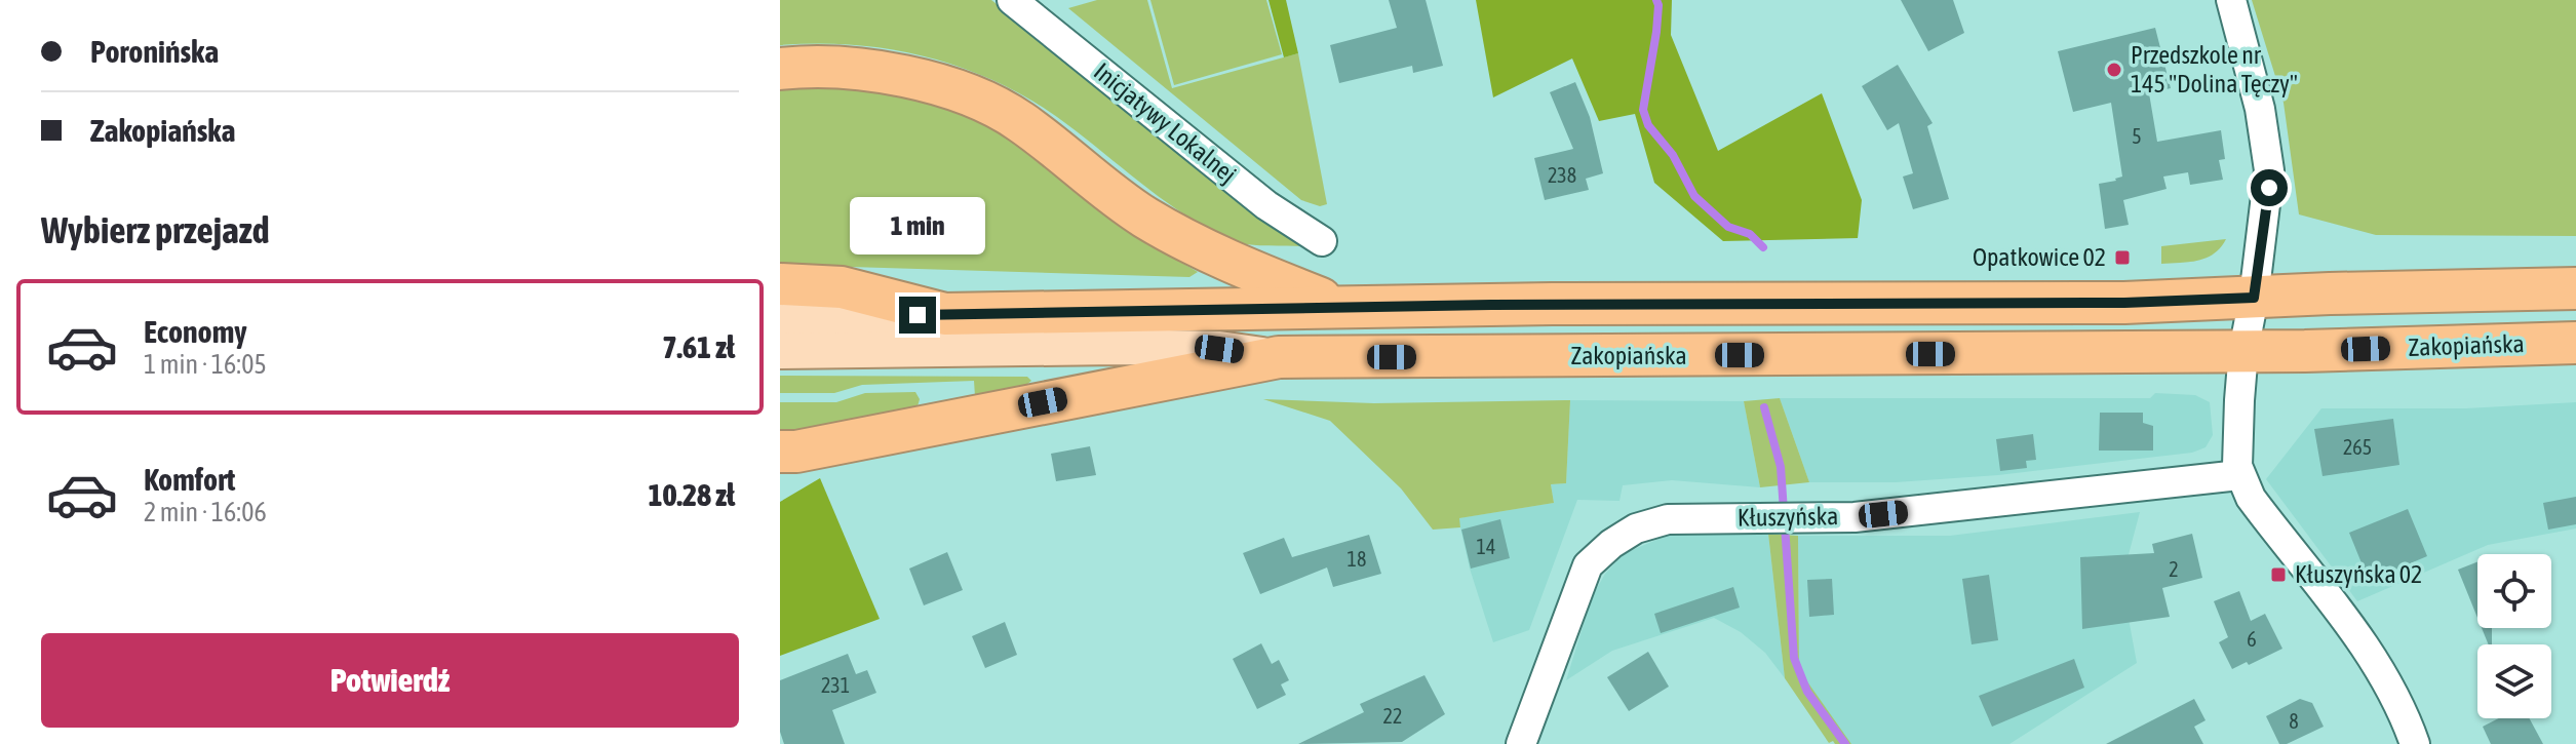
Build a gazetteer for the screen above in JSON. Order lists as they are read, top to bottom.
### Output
{
  "streets": {
    "highway": ["Zakopiańska"],
    "street": ["Inicjatywy Lokalnej", "Kłuszyńska"]
  },
  "places": {
    "other": ["Przedszkole nr 145 \"Dolina Tęczy\""],
    "transit": ["Opatkowice 02", "Kłuszyńska 02"]
  },
  "house_numbers": [
    "5",
    "238",
    "265",
    "14",
    "18",
    "2",
    "6",
    "231",
    "22",
    "8"
  ],
  "page": {
    "banner": ["Poronińska", "Zakopiańska"],
    "heading": "Wybierz przejazd",
    "bubble": "1 min",
    "list": [
      {
        "name": "Economy",
        "note": "1 min · 16:05",
        "value": "7.61 zł"
      },
      {
        "name": "Komfort",
        "note": "2 min · 16:06",
        "value": "10.28 zł"
      }
    ],
    "buttons": "Potwierdź"
  }
}
